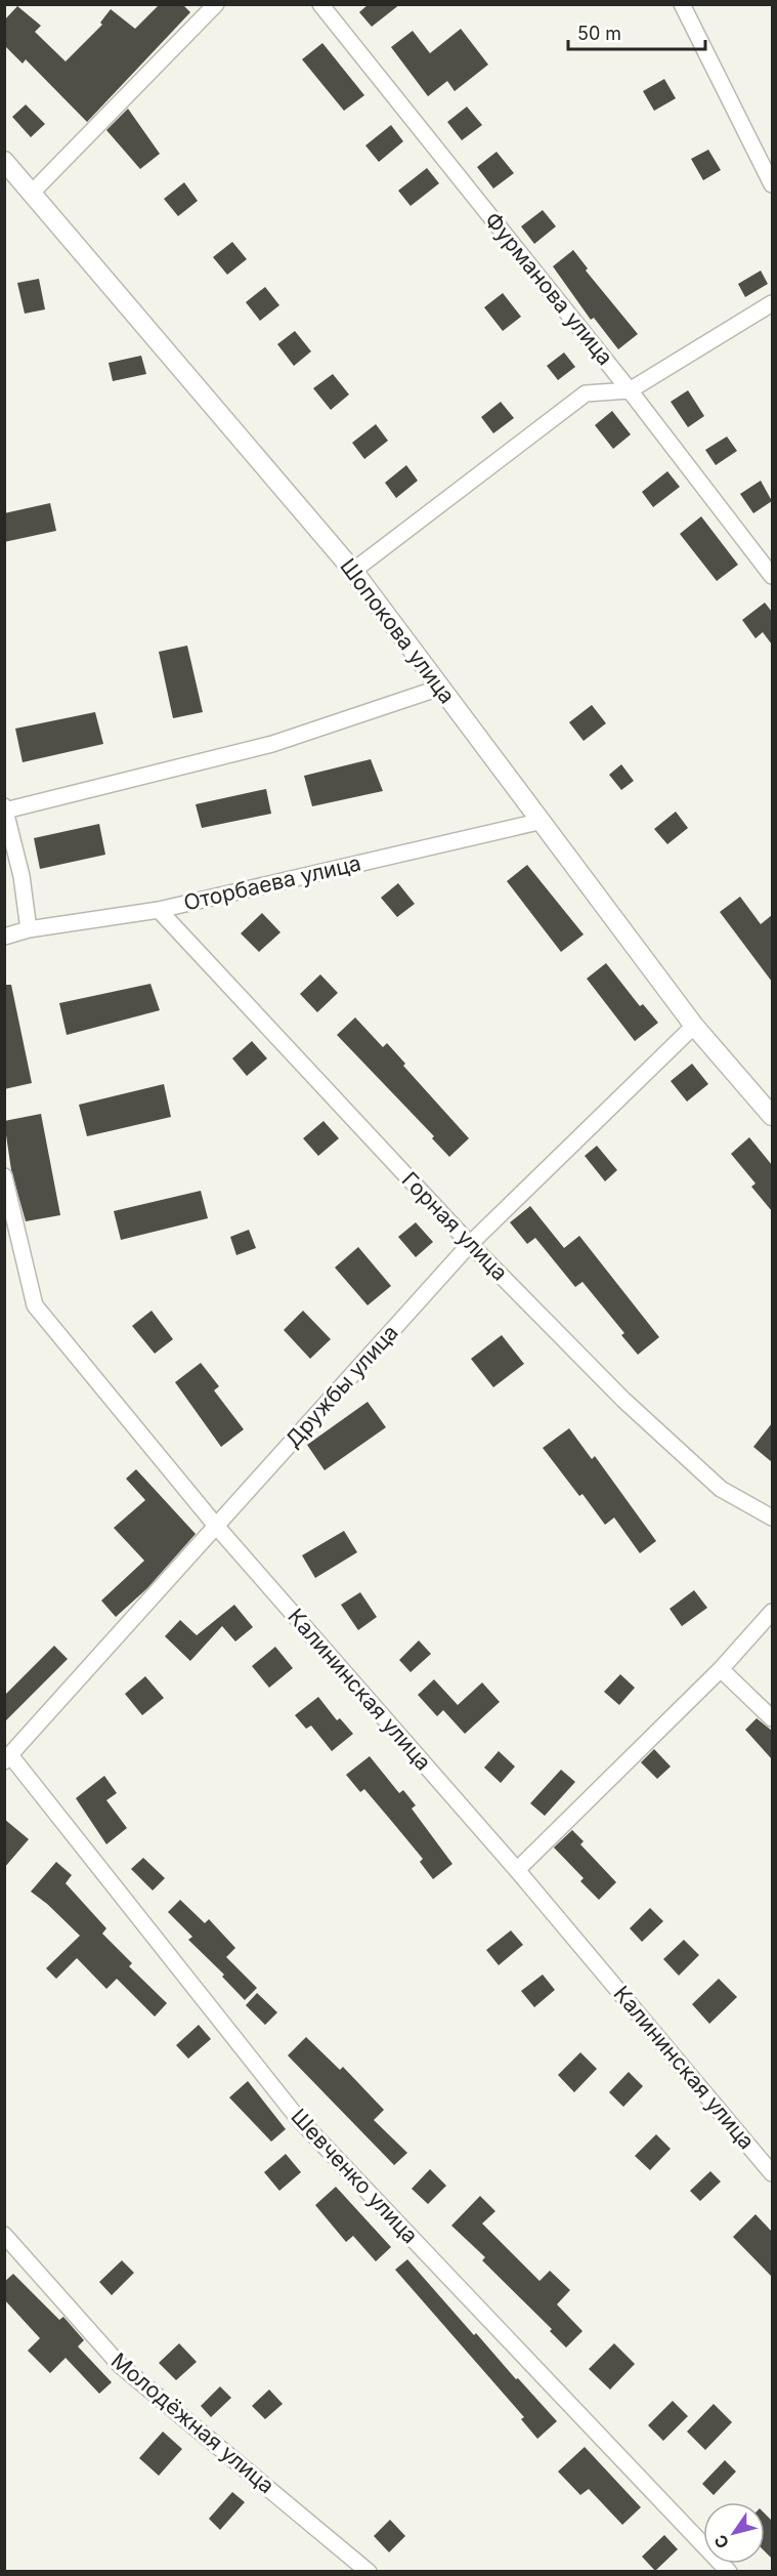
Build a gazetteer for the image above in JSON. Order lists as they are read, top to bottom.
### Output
{
  "streets": {
    "street": [
      "Фурманова улица",
      "Шопокова улица",
      "Оторбаева улица",
      "Горная улица",
      "Дружбы улица",
      "Калининская улица",
      "Шевченко улица",
      "Молодёжная улица"
    ]
  },
  "crossings": [
    ["Шопокова улица", "Оторбаева улица"],
    ["Шопокова улица", "Дружбы улица"],
    ["Оторбаева улица", "Горная улица"],
    ["Горная улица", "Дружбы улица"],
    ["Дружбы улица", "Калининская улица"],
    ["Дружбы улица", "Шевченко улица"]
  ],
  "scale_bar": "50 m",
  "north": "bottom left"
}
